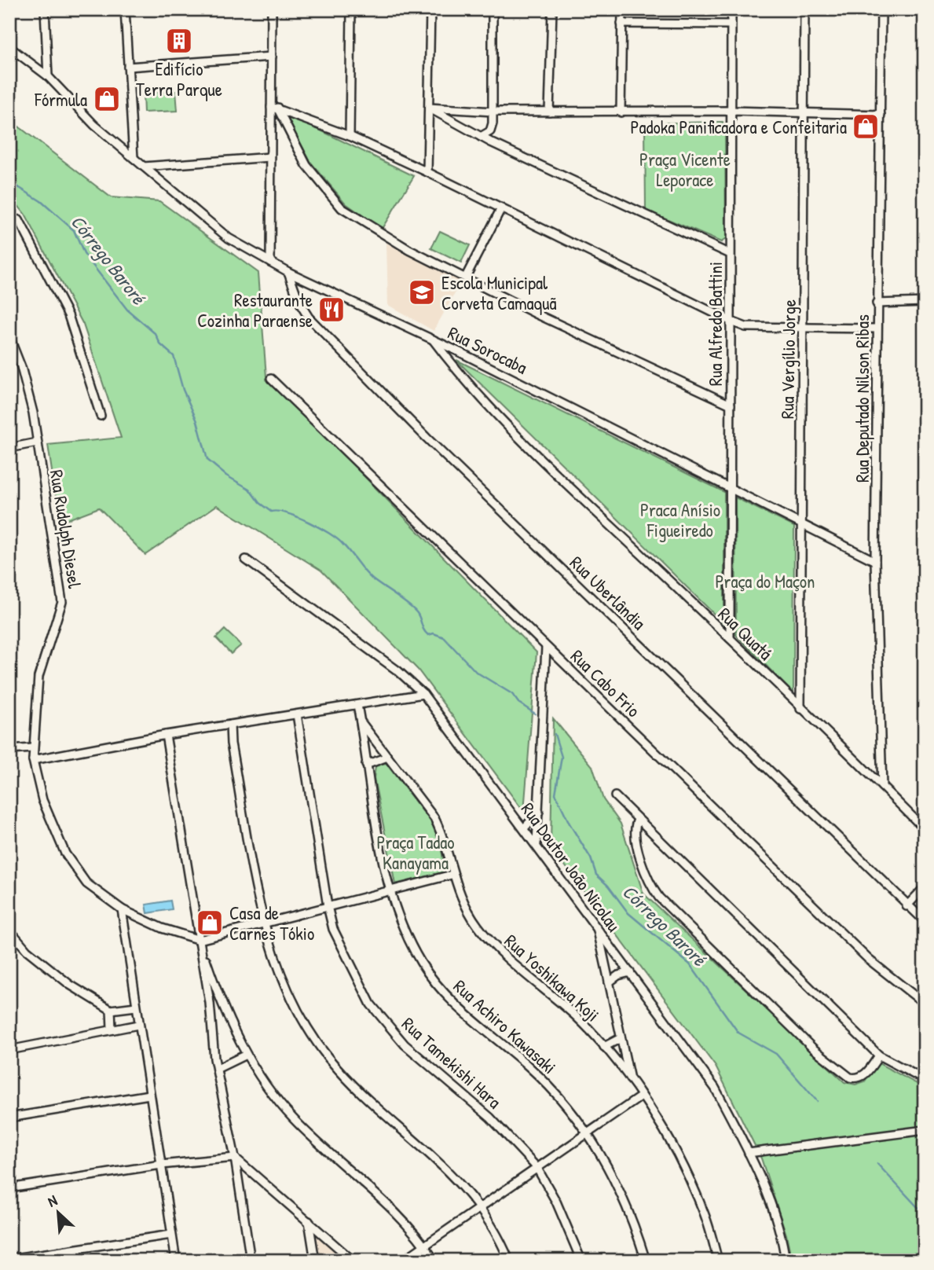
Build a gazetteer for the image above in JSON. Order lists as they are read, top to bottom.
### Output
{
  "streets": {
    "street": [
      "Rua Alfredo Battini",
      "Rua Sorocaba",
      "Rua Vergílio Jorge",
      "Rua Deputado Nilson Ribas",
      "Rua Rudolph Diesel",
      "Rua Uberlândia",
      "Rua Quatá",
      "Rua Cabo Frio",
      "Rua Doutor João Nicolau",
      "Rua Yoshikawa Koji",
      "Rua Achiro Kawasaki",
      "Rua Tamekishi Hara"
    ]
  },
  "crossings": [
    ["Rua Alfredo Battini", "Rua Sorocaba"],
    ["Rua Alfredo Battini", "Rua Quatá"],
    ["Rua Sorocaba", "Rua Vergílio Jorge"],
    ["Rua Sorocaba", "Rua Deputado Nilson Ribas"],
    ["Rua Sorocaba", "Rua Uberlândia"],
    ["Rua Sorocaba", "Rua Quatá"],
    ["Rua Vergílio Jorge", "Rua Quatá"],
    ["Rua Deputado Nilson Ribas", "Rua Quatá"],
    ["Rua Yoshikawa Koji", "Rua Achiro Kawasaki"]
  ],
  "water": ["Córrego Baroré"],
  "parks": [
    "Praça Vicente Leporace",
    "Praca Anísio Figueiredo",
    "Praça do Maçon",
    "Praça Tadao Kanayama"
  ],
  "places": {
    "building": ["Edifício Terra Parque"],
    "shop": ["Fórmula", "Padoka Panificadora e Confeitaria", "Casa de Carnes Tókio"],
    "school or university": ["Escola Municipal Corveta Camaquã"],
    "restaurant": ["Restaurante Cozinha Paraense"]
  },
  "north": "top left"
}
